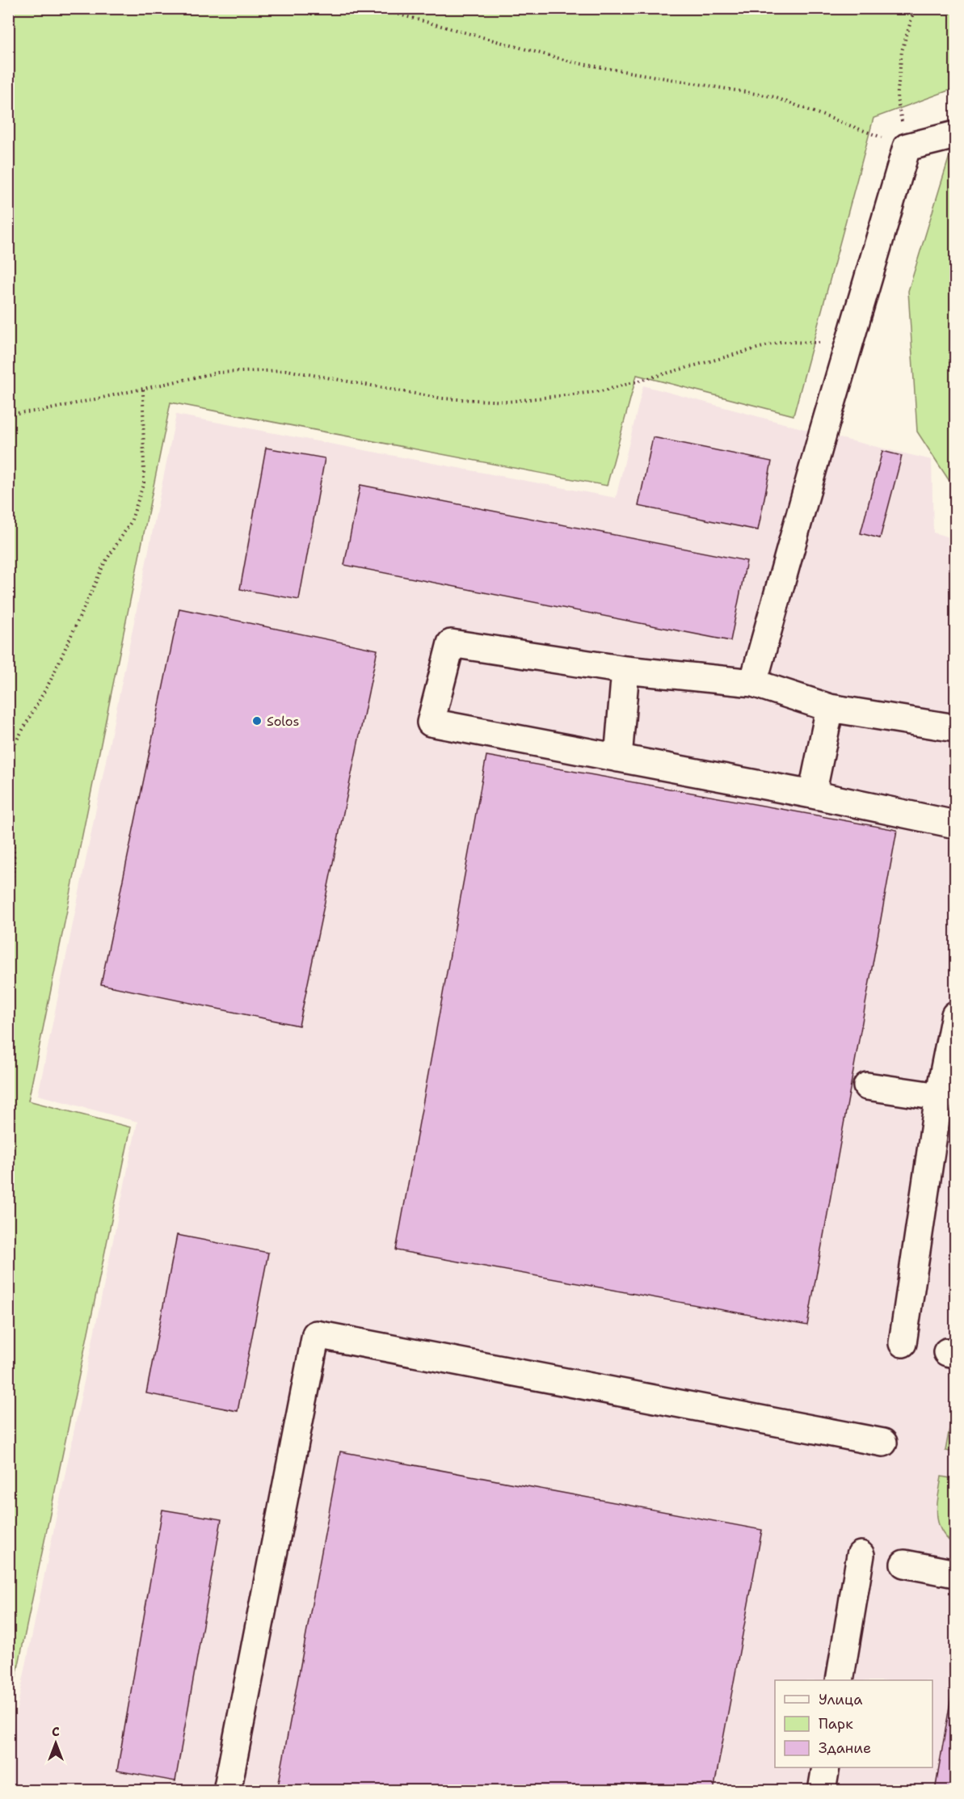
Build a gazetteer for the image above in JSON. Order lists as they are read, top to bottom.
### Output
{
  "places": ["Solos"],
  "legend": ["Улица", "Парк", "Здание"],
  "north": "top"
}
